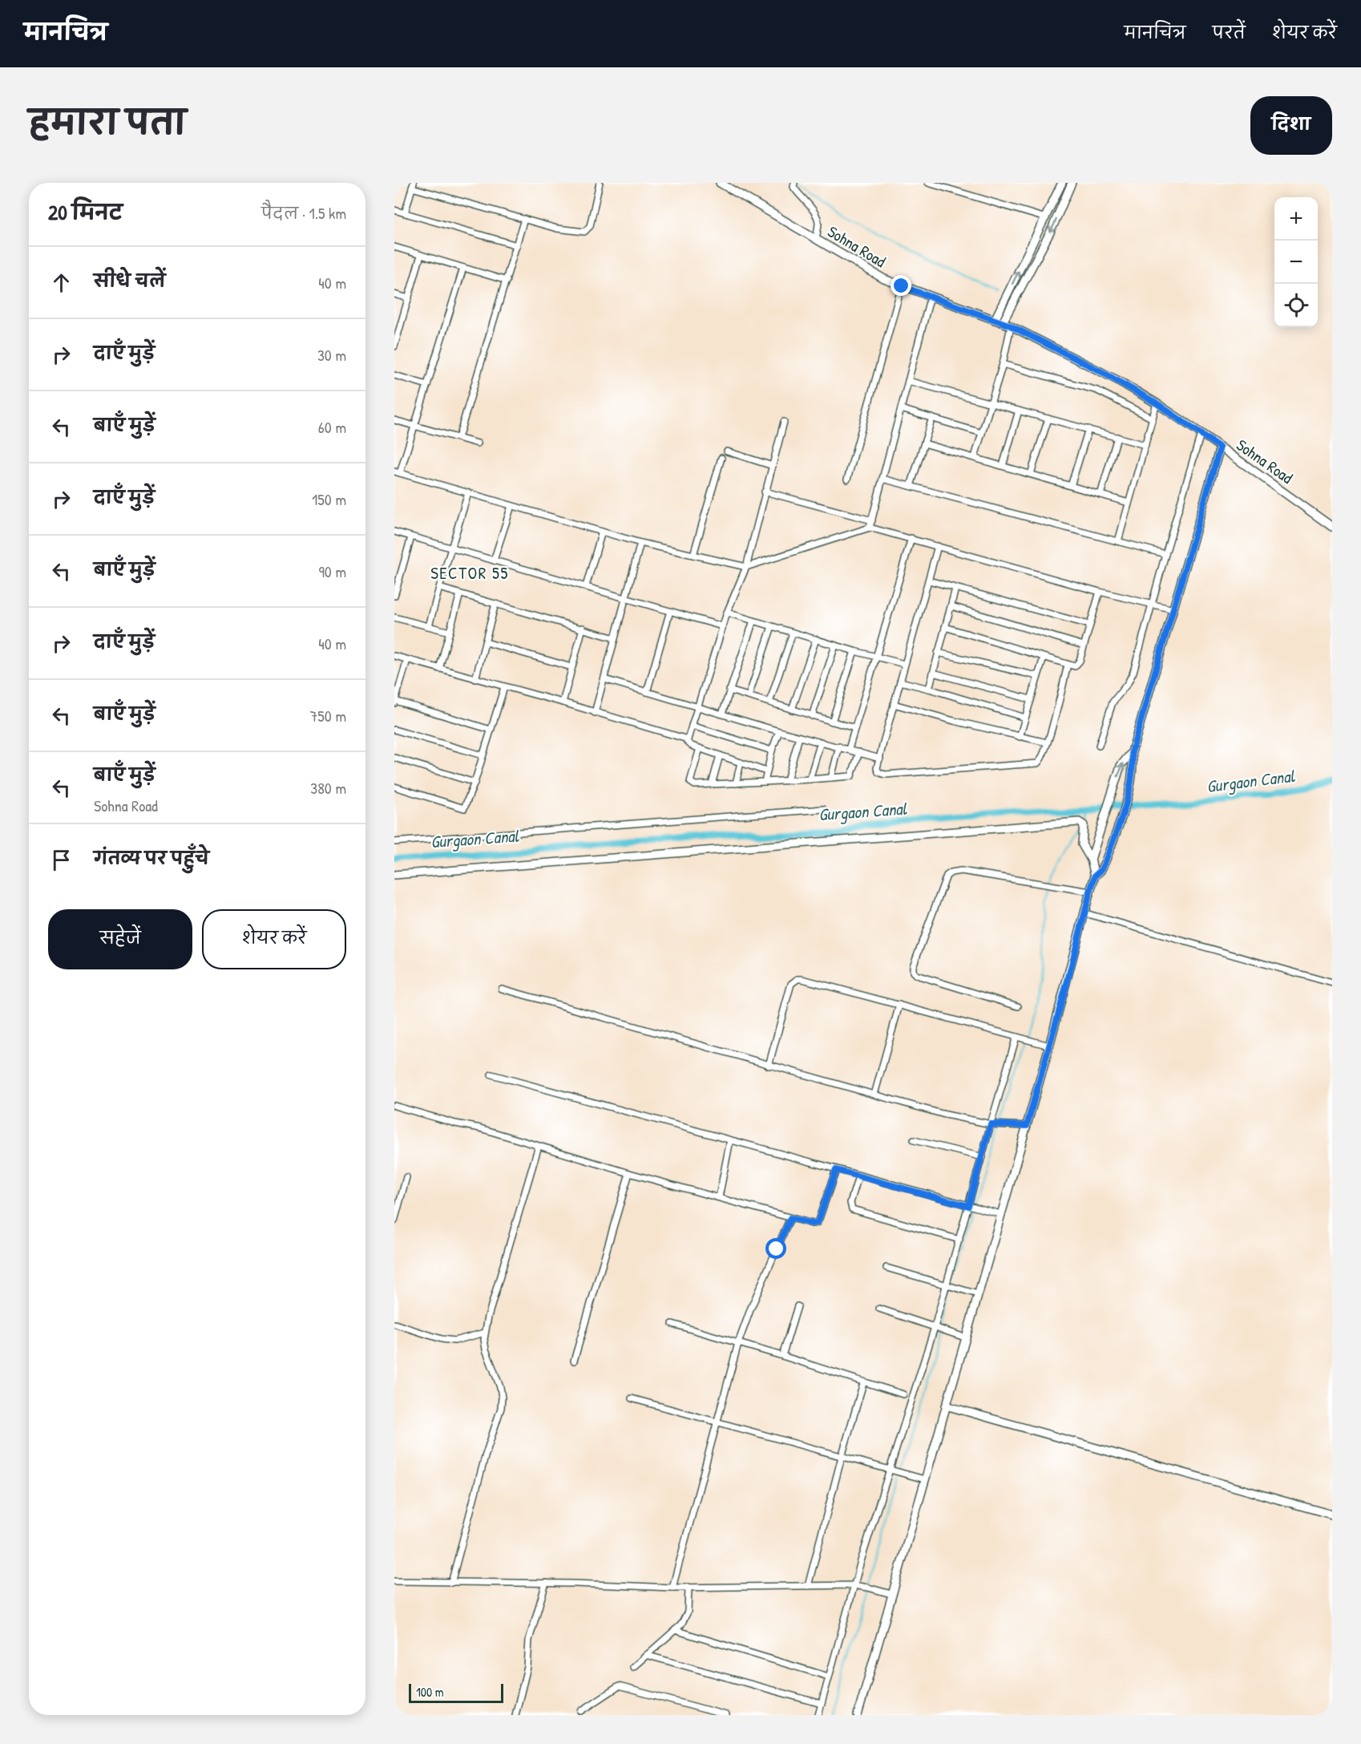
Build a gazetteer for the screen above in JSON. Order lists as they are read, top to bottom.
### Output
{
  "streets": {
    "street": ["Sohna Road"]
  },
  "districts": ["SECTOR 55"],
  "water": ["Gurgaon Canal"],
  "scale_bar": "100 m",
  "page": {
    "header": "मानचित्र",
    "nav": ["मानचित्र", "परतें", "शेयर करें"],
    "title": "हमारा पता",
    "buttons": [
      "दिशा",
      ["सहेजें", "शेयर करें"]
    ],
    "heading": ["20 मिनट", "पैदल · 1.5 km"],
    "map_buttons": ["+", "−"],
    "list": [
      ["सीधे चलें", "40 m"],
      ["दाएँ मुड़ें", "30 m"],
      ["बाएँ मुड़ें", "60 m"],
      ["दाएँ मुड़ें", "150 m"],
      ["बाएँ मुड़ें", "90 m"],
      ["दाएँ मुड़ें", "40 m"],
      ["बाएँ मुड़ें", "750 m"],
      ["बाएँ मुड़ें", "Sohna Road", "380 m"],
      "गंतव्य पर पहुँचे"
    ],
    "scale": "100 m"
  }
}
